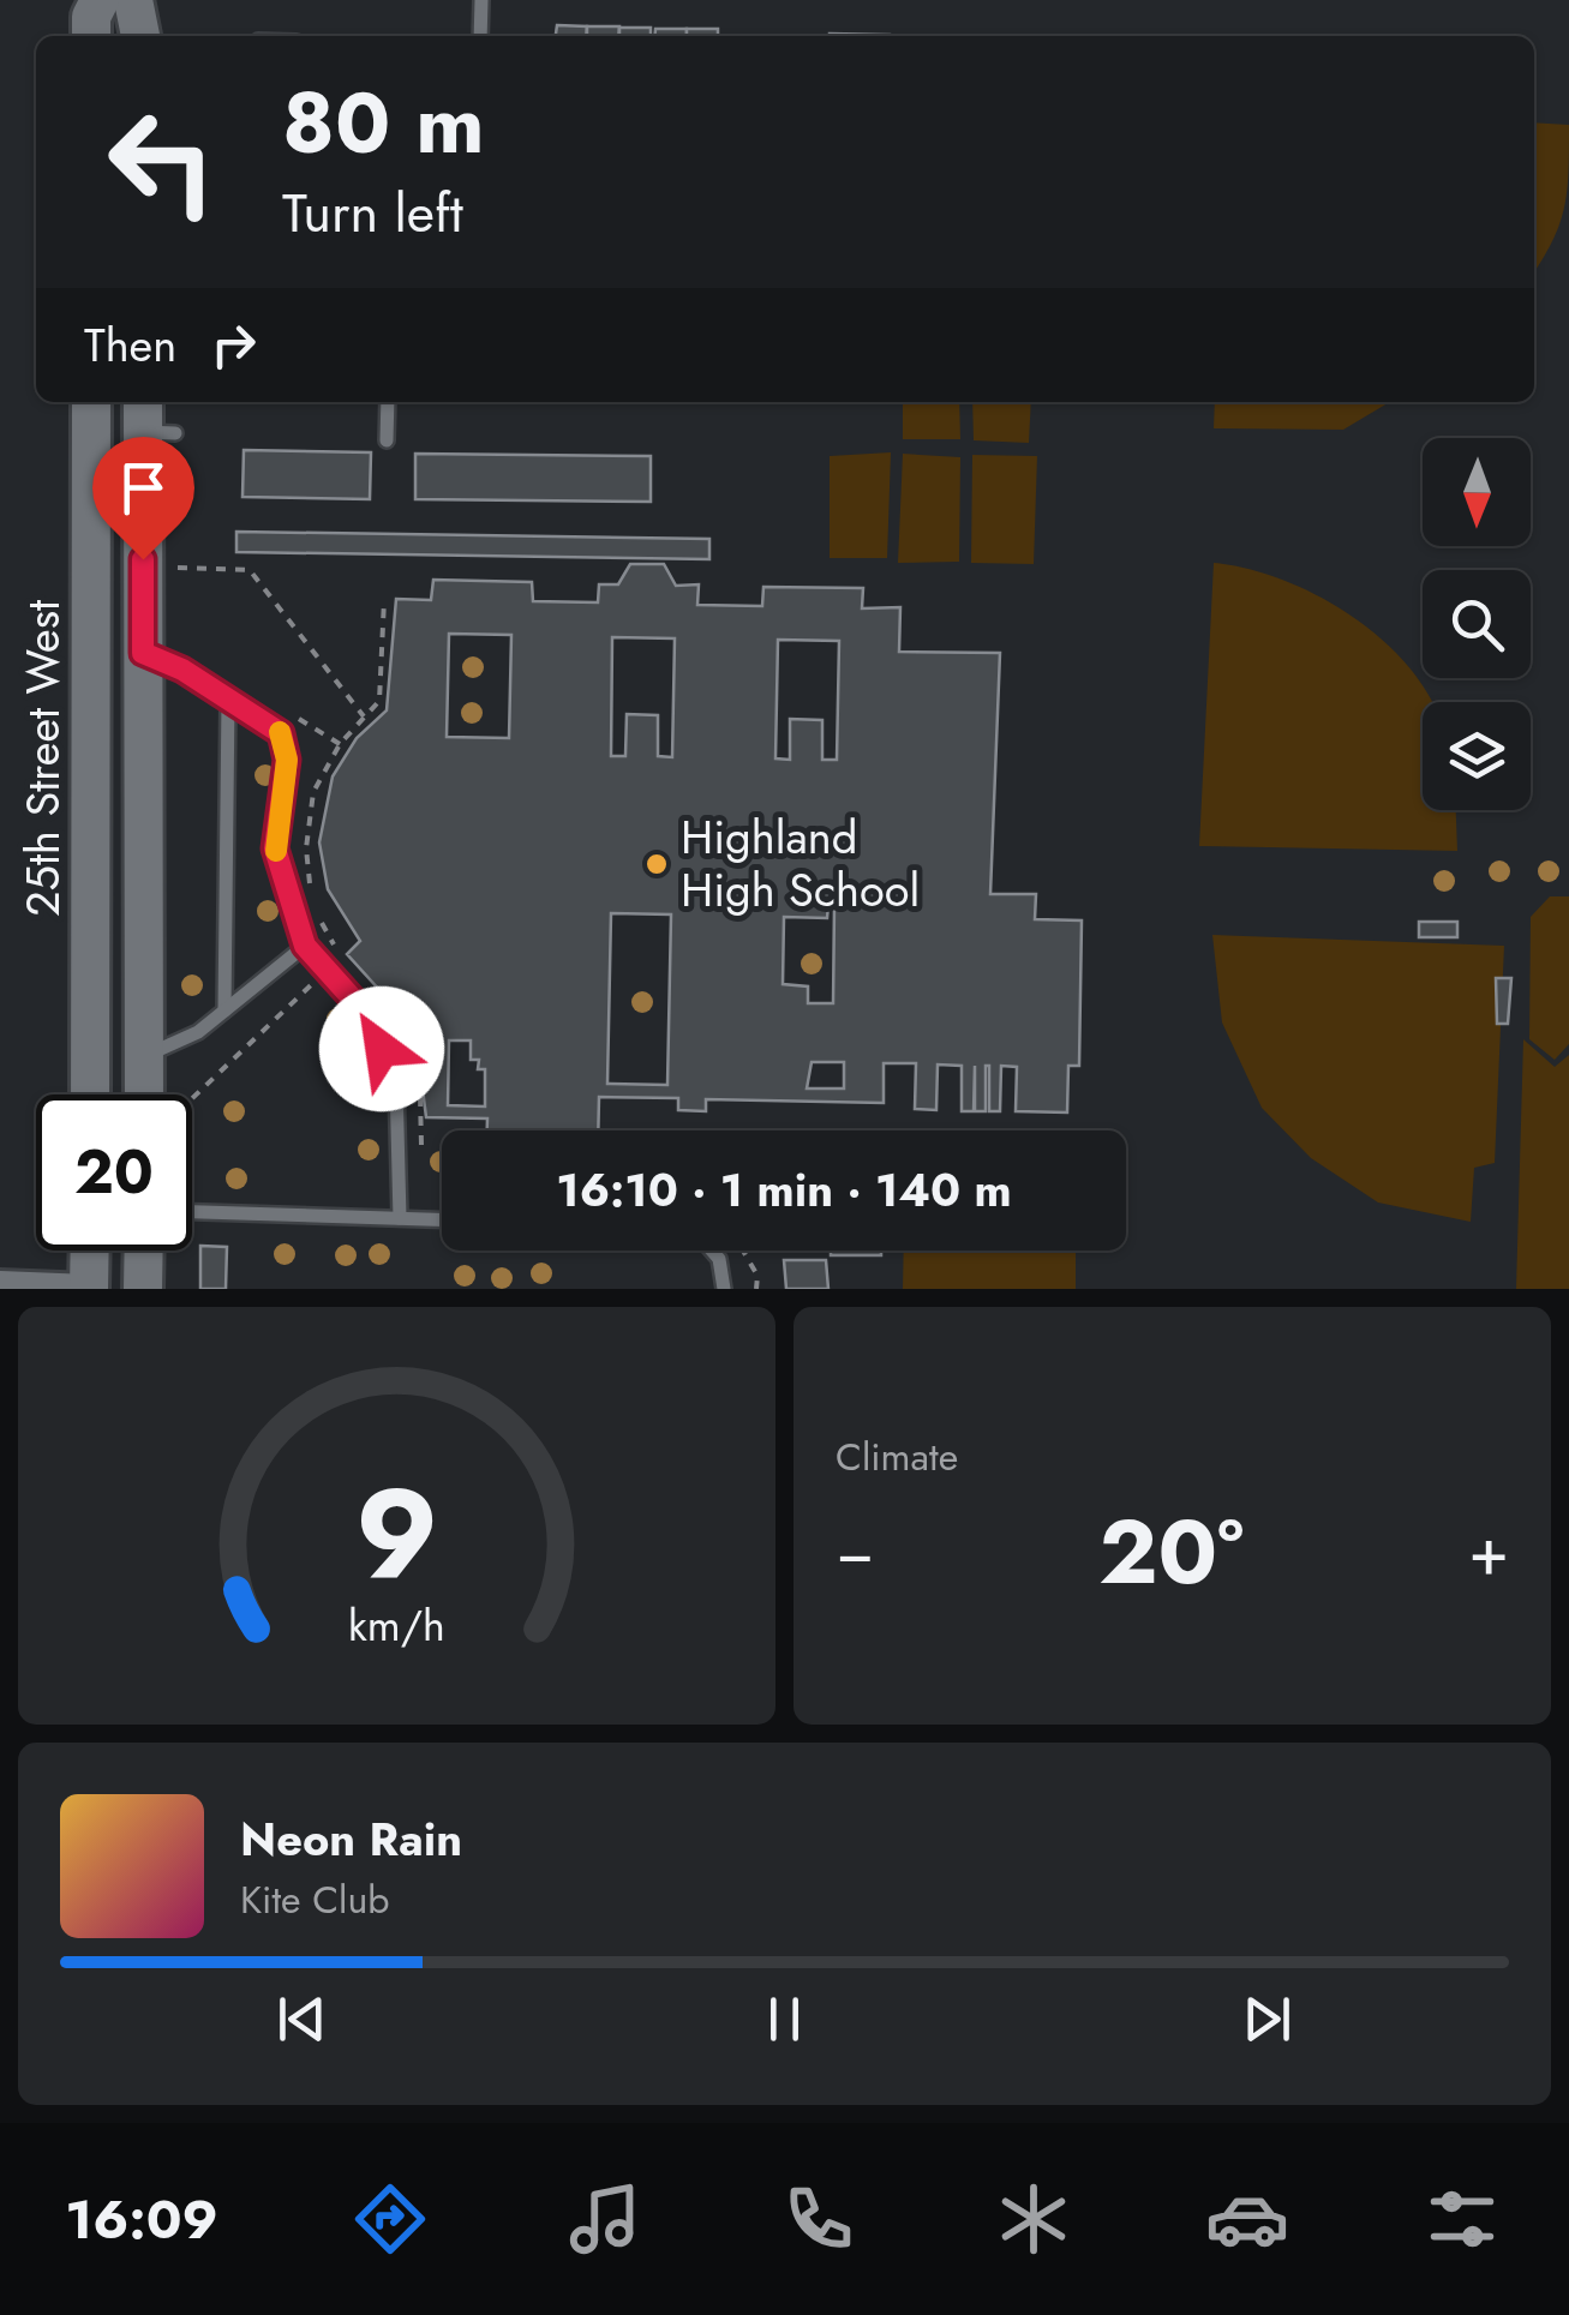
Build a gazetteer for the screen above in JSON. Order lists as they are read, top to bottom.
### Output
{
  "streets": {
    "main road": ["25th Street West"]
  },
  "places": ["Highland High School"],
  "north": "bottom",
  "page": {
    "turn": ["80 m", "Turn left"],
    "then": "Then",
    "limit": "20",
    "trip": "16:10 · 1 min · 140 m",
    "tile": "Climate",
    "heat": ["−", "20°", "+"],
    "song": ["Neon Rain", "Kite Club"],
    "tabs": "16:09",
    "gauge": ["9", "km/h"]
  }
}
